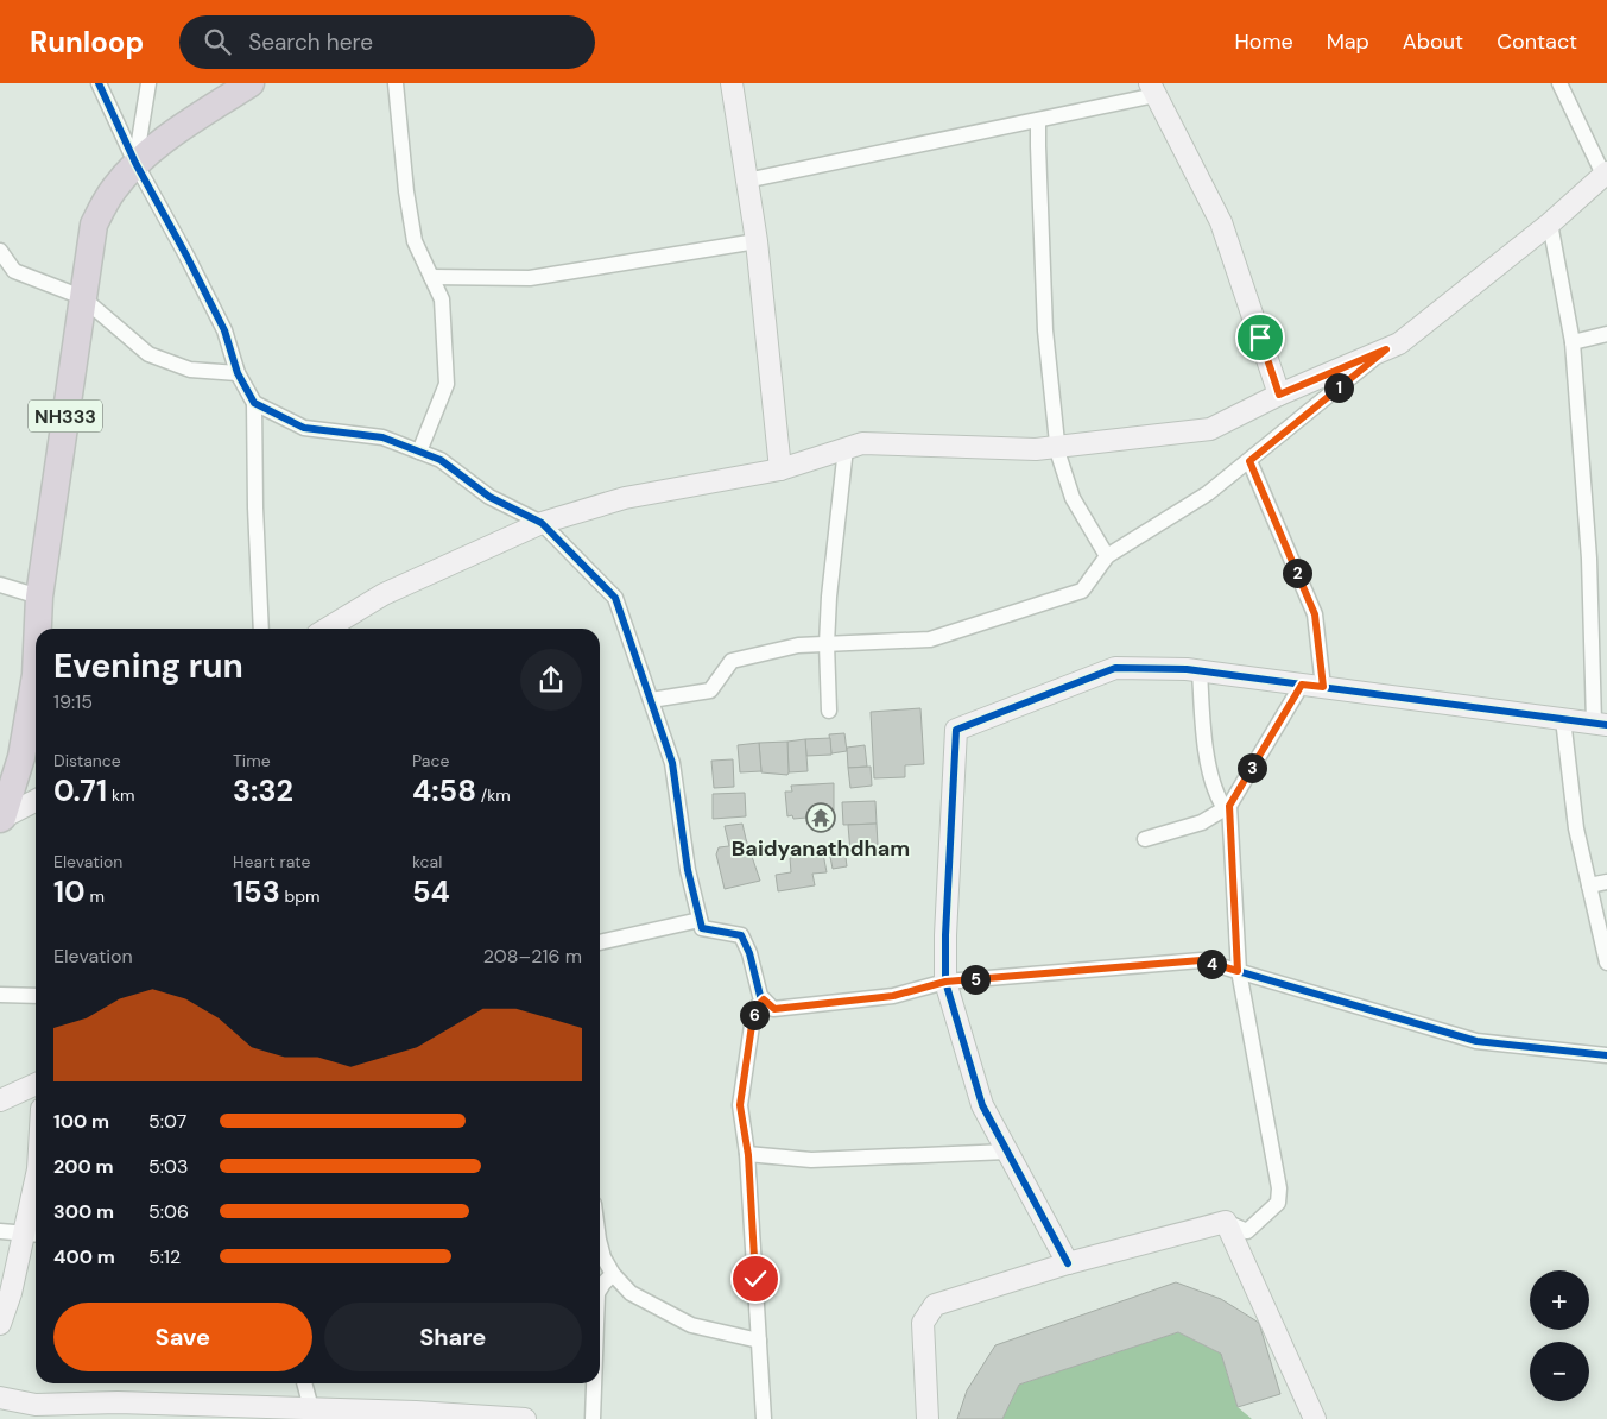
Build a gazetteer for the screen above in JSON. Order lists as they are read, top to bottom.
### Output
{
  "streets": {
    "highway": ["NH333"]
  },
  "places": {
    "temple": ["Baidyanathdham"]
  },
  "page": {
    "header": "Runloop",
    "search": "Search here",
    "nav": [
      "Home",
      "Map",
      "About",
      "Contact"
    ],
    "pins": [
      "1",
      "2",
      "3",
      "4",
      "5",
      "6"
    ],
    "heading": ["Evening run", "19:15"],
    "stats": [
      ["Distance", "0.71 km"],
      ["Time", "3:32"],
      ["Pace", "4:58 /km"],
      ["Elevation", "10 m"],
      ["Heart rate", "153 bpm"],
      ["kcal", "54"]
    ],
    "chart": ["Elevation", "208–216 m"],
    "list": [
      {
        "name": "100 m",
        "note": "5:07"
      },
      {
        "name": "200 m",
        "note": "5:03"
      },
      {
        "name": "300 m",
        "note": "5:06"
      },
      {
        "name": "400 m",
        "note": "5:12"
      }
    ],
    "map_buttons": ["+", "−"],
    "buttons": ["Save", "Share"]
  }
}
